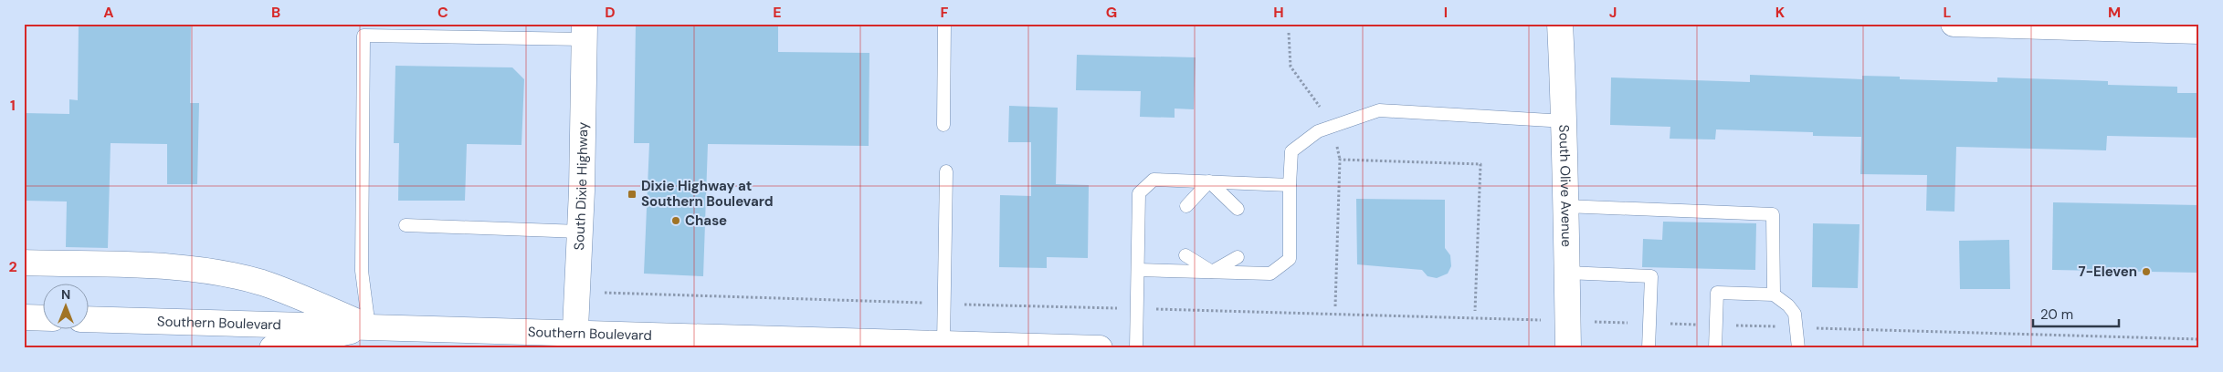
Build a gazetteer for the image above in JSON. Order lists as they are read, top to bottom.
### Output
{
  "streets": {
    "main road": ["South Dixie Highway", "South Olive Avenue", "Southern Boulevard"]
  },
  "crossings": [
    ["South Dixie Highway", "Southern Boulevard"]
  ],
  "places": {
    "transit": ["Dixie Highway at Southern Boulevard"],
    "other": ["Chase", "7-Eleven"]
  },
  "scale_bar": "20 m",
  "north": "top",
  "grid": {
    "columns": [
      "A",
      "B",
      "C",
      "D",
      "E",
      "F",
      "G",
      "H",
      "I",
      "J",
      "K",
      "L",
      "M"
    ],
    "rows": ["1", "2"]
  }
}
